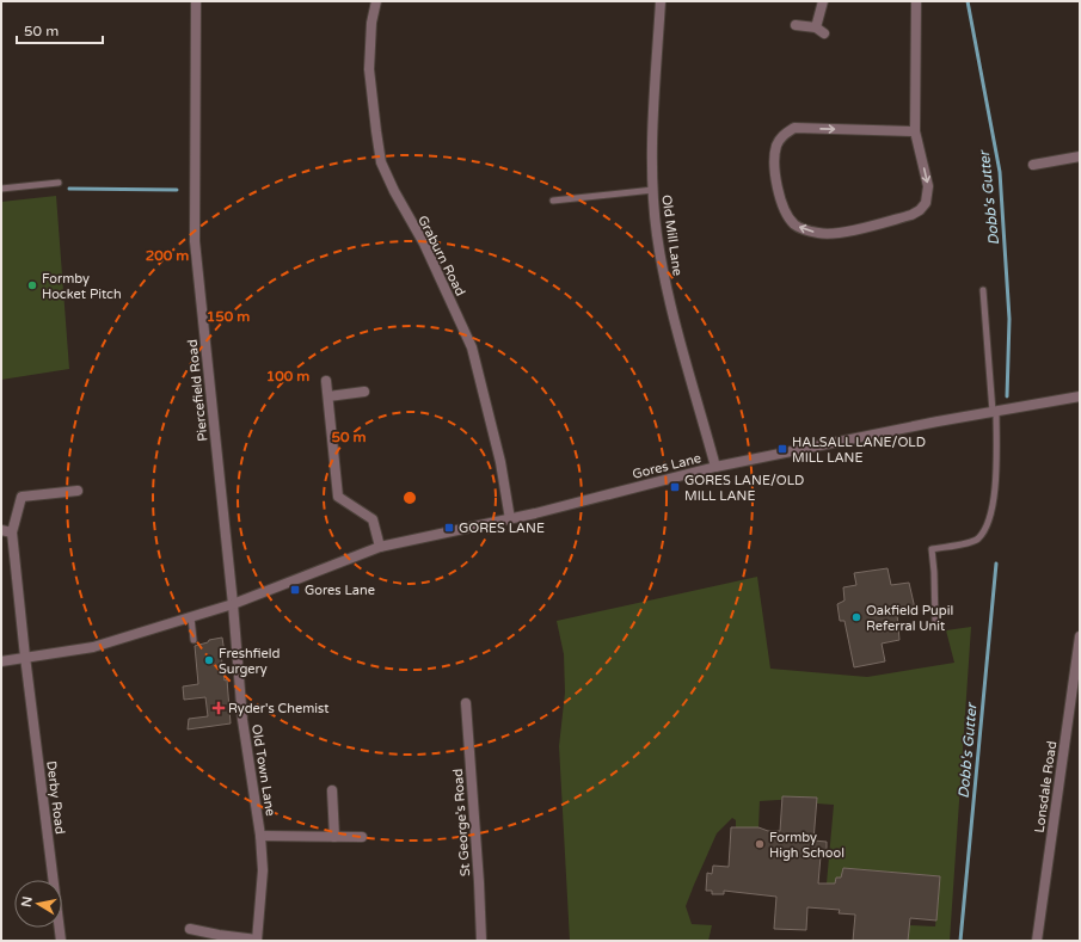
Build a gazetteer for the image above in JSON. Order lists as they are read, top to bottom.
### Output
{
  "streets": {
    "street": [
      "Old Mill Lane",
      "Graburn Road",
      "Piercefield Road",
      "Gores Lane",
      "Old Town Lane",
      "Lonsdale Road",
      "Derby Road",
      "St George's Road"
    ]
  },
  "crossings": [
    ["Old Mill Lane", "Gores Lane"],
    ["Graburn Road", "Gores Lane"],
    ["Piercefield Road", "Gores Lane"],
    ["Piercefield Road", "Old Town Lane"],
    ["Gores Lane", "Old Town Lane"],
    ["Gores Lane", "Derby Road"]
  ],
  "water": ["Dobb's Gutter"],
  "places": {
    "other": [
      "Formby Hocket Pitch",
      "Oakfield Pupil Referral Unit",
      "Freshfield Surgery",
      "Formby High School"
    ],
    "transit": [
      "HALSALL LANE/OLD MILL LANE",
      "GORES LANE/OLD MILL LANE",
      "GORES LANE",
      "Gores Lane"
    ],
    "health": ["Ryder's Chemist"]
  },
  "scale_bar": "50 m",
  "north": "left",
  "rings": [
    "200 m",
    "150 m",
    "100 m",
    "50 m"
  ]
}
